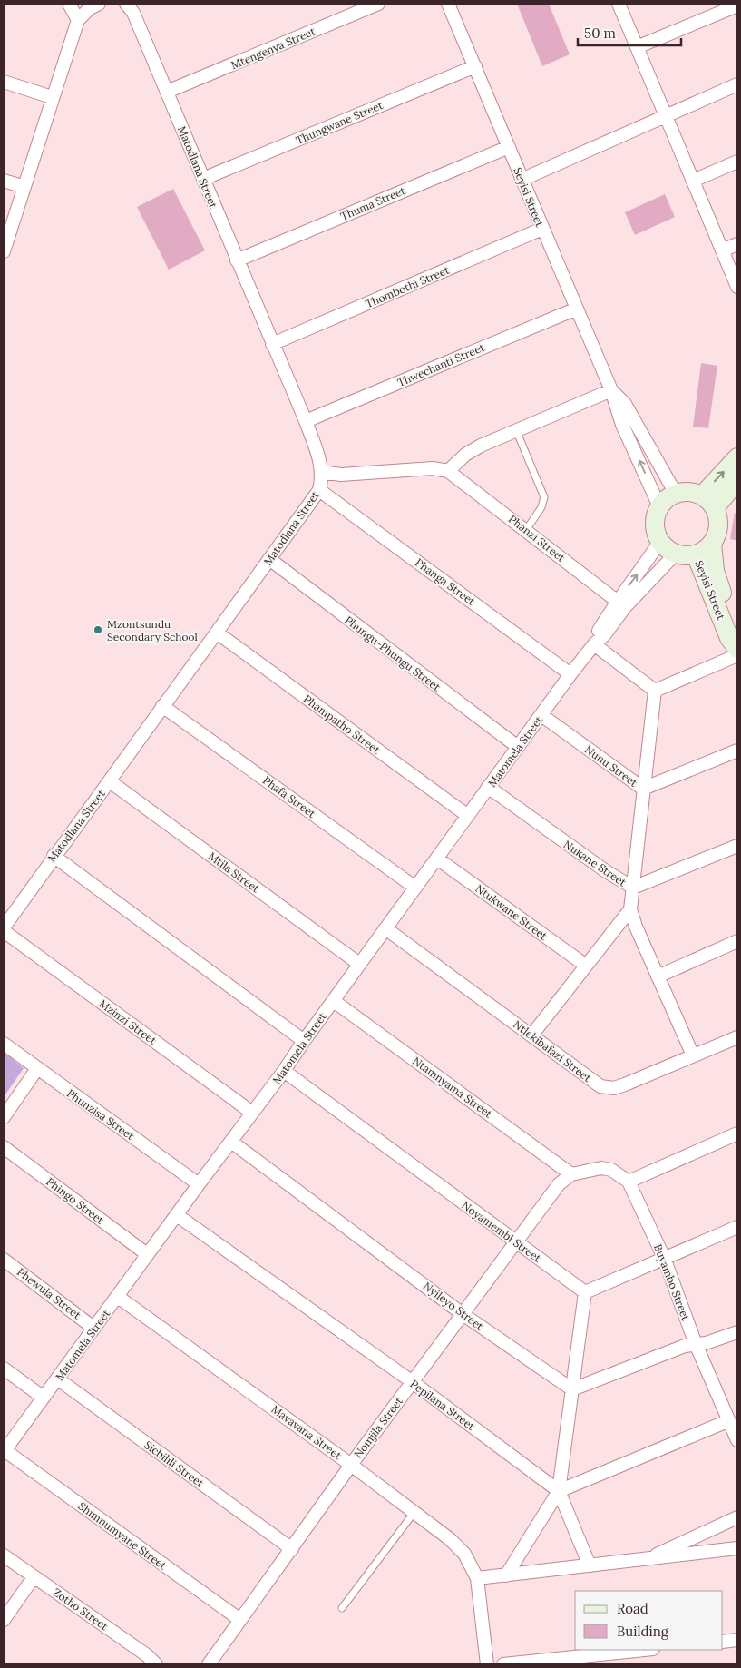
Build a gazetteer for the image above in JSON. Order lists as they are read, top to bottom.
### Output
{
  "streets": {
    "street": [
      "Mtengenya Street",
      "Thungwane Street",
      "Matodlana Street",
      "Seyisi Street",
      "Thuma Street",
      "Thombothi Street",
      "Thwechanti Street",
      "Phanzi Street",
      "Phanga Street",
      "Phungu-Phungu Street",
      "Phampatho Street",
      "Matomela Street",
      "Nunu Street",
      "Phafa Street",
      "Nukane Street",
      "Mtila Street",
      "Ntukwane Street",
      "Mzinzi Street",
      "Ntlekibafazi Street",
      "Ntamnyama Street",
      "Phunzisa Street",
      "Phingo Street",
      "Noyamembi Street",
      "Buyambo Street",
      "Phewula Street",
      "Nyileyo Street",
      "Pepilana Street",
      "Nomjila Street",
      "Mavavana Street",
      "Sicbilili Street",
      "Shimnumyane Street",
      "Zotho Street"
    ]
  },
  "crossings": [
    ["Mtengenya Street", "Matodlana Street"],
    ["Thungwane Street", "Matodlana Street"],
    ["Thungwane Street", "Seyisi Street"],
    ["Matodlana Street", "Thuma Street"],
    ["Matodlana Street", "Thombothi Street"],
    ["Matodlana Street", "Thwechanti Street"],
    ["Matodlana Street", "Phanga Street"],
    ["Matodlana Street", "Phungu-Phungu Street"],
    ["Matodlana Street", "Phampatho Street"],
    ["Matodlana Street", "Phafa Street"],
    ["Matodlana Street", "Mtila Street"],
    ["Seyisi Street", "Thuma Street"],
    ["Seyisi Street", "Thombothi Street"],
    ["Seyisi Street", "Thwechanti Street"],
    ["Seyisi Street", "Matomela Street"],
    ["Phanzi Street", "Matomela Street"],
    ["Phanga Street", "Matomela Street"],
    ["Phungu-Phungu Street", "Matomela Street"],
    ["Phampatho Street", "Matomela Street"],
    ["Matomela Street", "Nunu Street"],
    ["Matomela Street", "Phafa Street"],
    ["Matomela Street", "Nukane Street"],
    ["Matomela Street", "Mtila Street"],
    ["Matomela Street", "Ntukwane Street"],
    ["Matomela Street", "Mzinzi Street"],
    ["Matomela Street", "Ntlekibafazi Street"],
    ["Matomela Street", "Ntamnyama Street"],
    ["Matomela Street", "Phunzisa Street"],
    ["Matomela Street", "Phingo Street"],
    ["Matomela Street", "Noyamembi Street"],
    ["Matomela Street", "Phewula Street"],
    ["Matomela Street", "Nyileyo Street"],
    ["Matomela Street", "Pepilana Street"],
    ["Matomela Street", "Mavavana Street"],
    ["Matomela Street", "Sicbilili Street"],
    ["Matomela Street", "Shimnumyane Street"],
    ["Ntamnyama Street", "Nomjila Street"],
    ["Noyamembi Street", "Nomjila Street"],
    ["Nyileyo Street", "Nomjila Street"],
    ["Pepilana Street", "Nomjila Street"],
    ["Nomjila Street", "Mavavana Street"],
    ["Nomjila Street", "Sicbilili Street"],
    ["Nomjila Street", "Shimnumyane Street"]
  ],
  "places": ["Mzontsundu Secondary School"],
  "legend": ["Road", "Building"],
  "scale_bar": "50 m"
}
